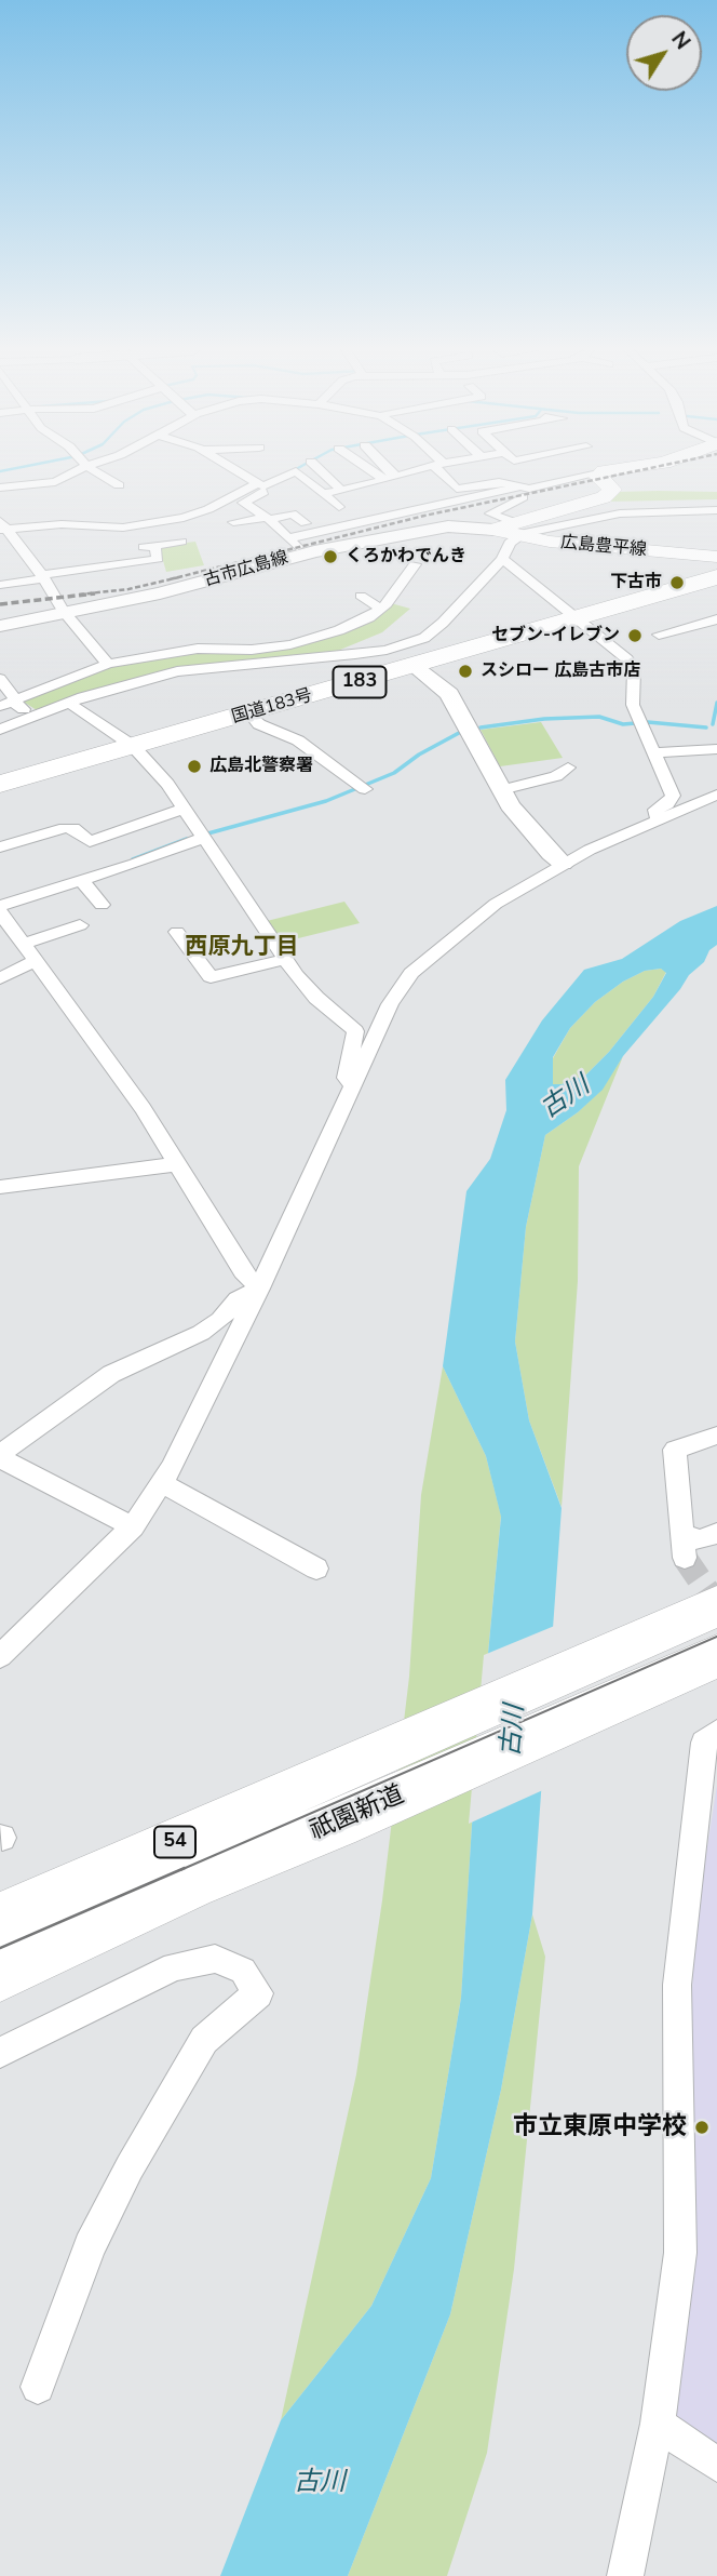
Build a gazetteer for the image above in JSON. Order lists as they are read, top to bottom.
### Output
{
  "streets": {
    "highway": [
      "183",
      "国道183号",
      "祇園新道",
      "54"
    ],
    "main road": ["広島豊平線", "古市広島線"]
  },
  "crossings": [
    ["広島豊平線", "古市広島線"],
    ["広島豊平線", "国道183号"]
  ],
  "districts": ["西原九丁目"],
  "water": ["古川"],
  "places": [
    "くろかわでんき",
    "下古市",
    "セブン-イレブン",
    "スシロー 広島古市店",
    "広島北警察署",
    "市立東原中学校"
  ],
  "north": "top right"
}
